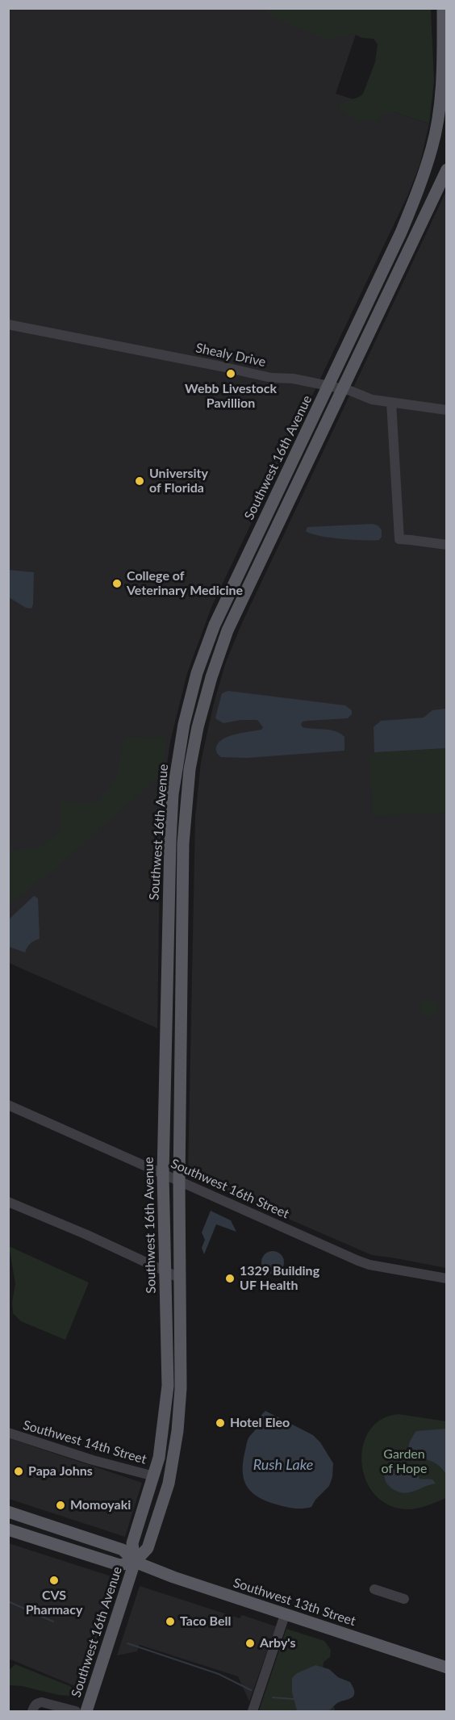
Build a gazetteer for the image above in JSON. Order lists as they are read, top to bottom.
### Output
{
  "streets": {
    "main road": ["Southwest 16th Avenue", "Southwest 13th Street"],
    "street": ["Shealy Drive", "Southwest 16th Street", "Southwest 14th Street"]
  },
  "crossings": [
    ["Shealy Drive", "Southwest 16th Avenue"],
    ["Southwest 16th Avenue", "Southwest 16th Street"],
    ["Southwest 16th Avenue", "Southwest 14th Street"],
    ["Southwest 16th Avenue", "Southwest 13th Street"]
  ],
  "water": ["Rush Lake"],
  "parks": ["Garden of Hope"],
  "places": [
    "Webb Livestock Pavillion",
    "University of Florida",
    "College of Veterinary Medicine",
    "1329 Building UF Health",
    "Hotel Eleo",
    "Papa Johns",
    "Momoyaki",
    "CVS Pharmacy",
    "Taco Bell",
    "Arby's"
  ]
}
